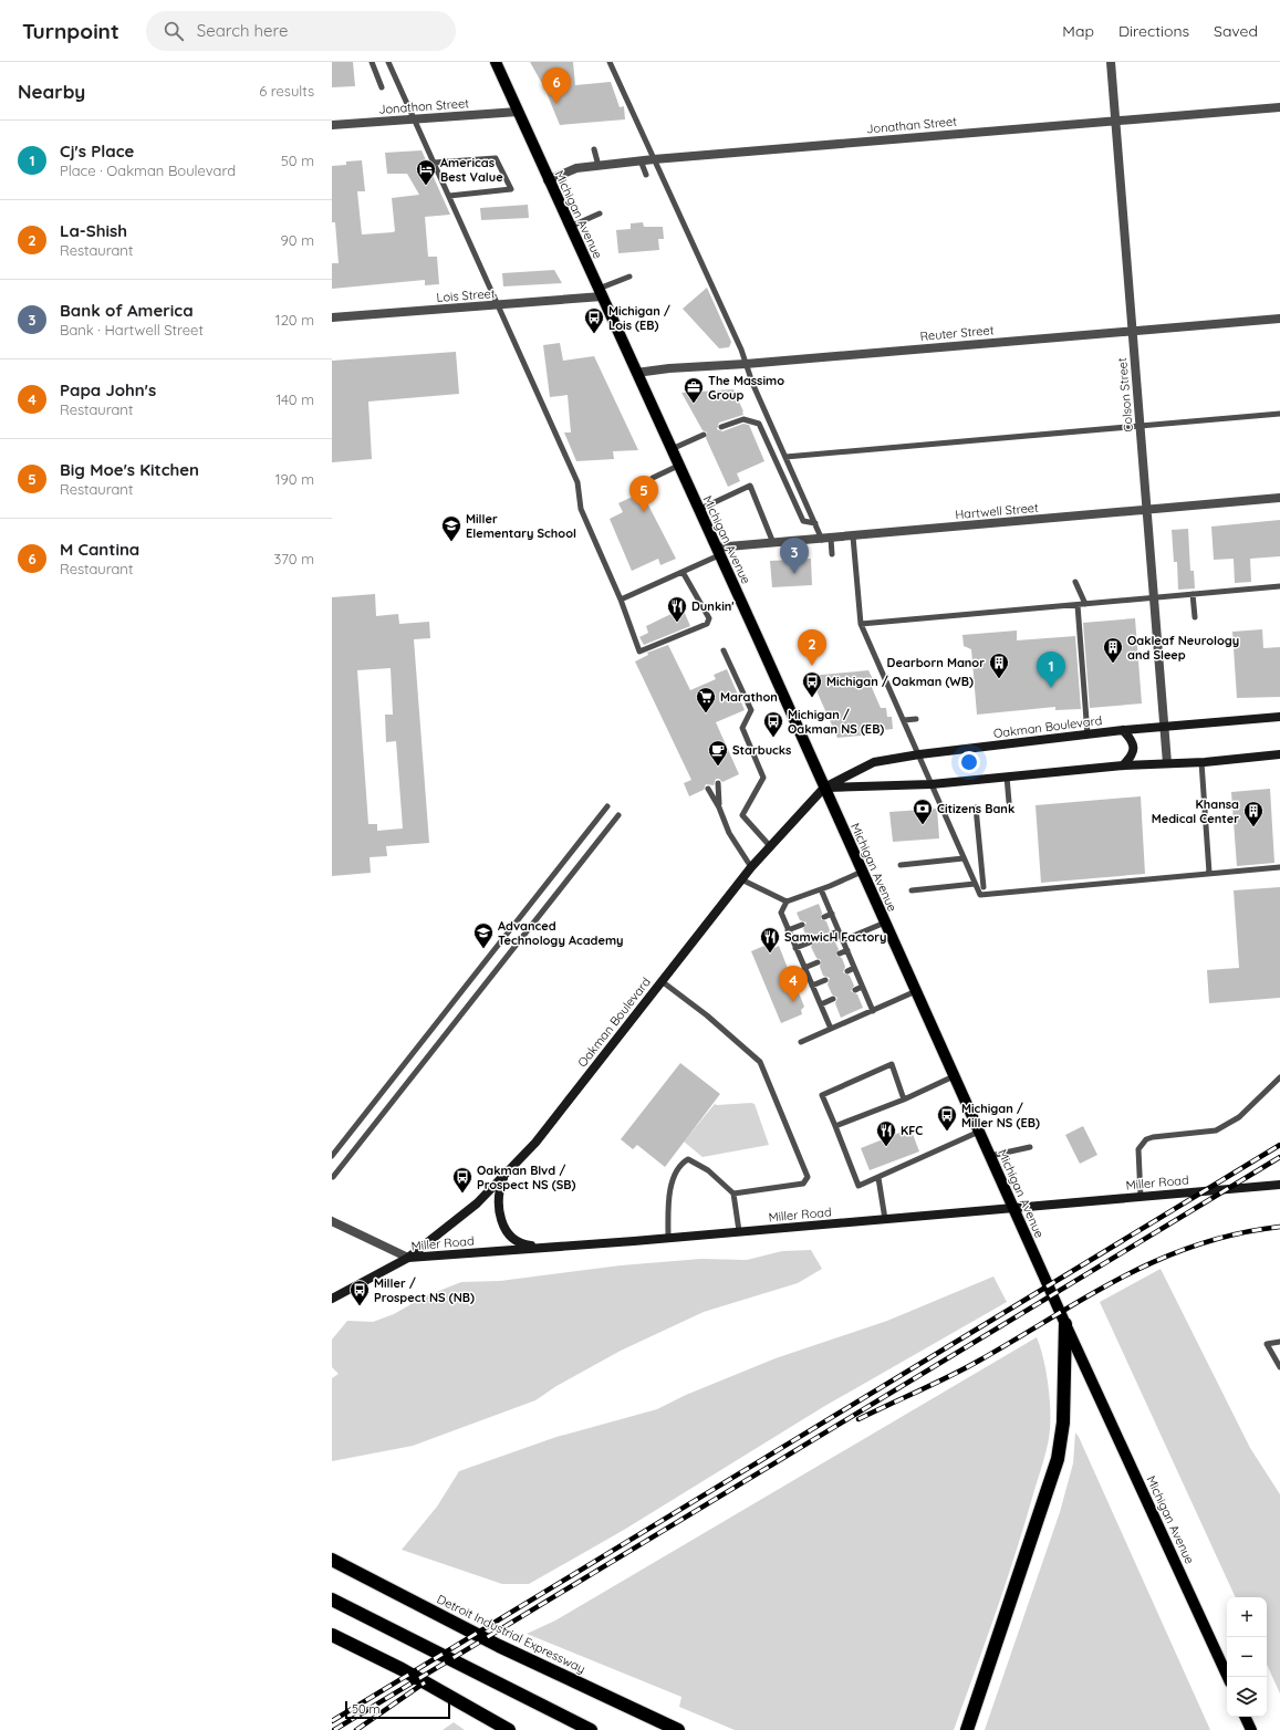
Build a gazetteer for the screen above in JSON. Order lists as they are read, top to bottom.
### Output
{
  "streets": {
    "highway": ["Detroit Industrial Expressway"],
    "main road": ["Michigan Avenue", "Oakman Boulevard", "Miller Road"],
    "street": [
      "Jonathon Street",
      "Jonathan Street",
      "Lois Street",
      "Reuter Street",
      "Colson Street",
      "Hartwell Street"
    ]
  },
  "crossings": [
    ["Jonathon Street", "Michigan Avenue"],
    ["Jonathan Street", "Michigan Avenue"],
    ["Jonathan Street", "Colson Street"],
    ["Michigan Avenue", "Lois Street"],
    ["Michigan Avenue", "Reuter Street"],
    ["Michigan Avenue", "Hartwell Street"],
    ["Michigan Avenue", "Oakman Boulevard"],
    ["Michigan Avenue", "Miller Road"],
    ["Reuter Street", "Colson Street"],
    ["Colson Street", "Hartwell Street"],
    ["Colson Street", "Oakman Boulevard"],
    ["Oakman Boulevard", "Miller Road"]
  ],
  "places": {
    "hotel": ["Americas Best Value"],
    "bus stop": [
      "Michigan / Lois (EB)",
      "Michigan / Oakman (WB)",
      "Michigan / Oakman NS (EB)",
      "Michigan / Miller NS (EB)",
      "Oakman Blvd / Prospect NS (SB)",
      "Miller / Prospect NS (NB)"
    ],
    "office": ["The Massimo Group"],
    "school or university": ["Miller Elementary School", "Advanced Technology Academy"],
    "restaurant": ["Dunkin'", "SamwicH Factory", "KFC"],
    "building": ["Oakleaf Neurology and Sleep", "Dearborn Manor", "Khansa Medical Center"],
    "supermarket": ["Marathon"],
    "cafe": ["Starbucks"],
    "bank": ["Citizens Bank"]
  },
  "scale_bar": "50 m",
  "page": {
    "header": "Turnpoint",
    "search": "Search here",
    "nav": ["Map", "Directions", "Saved"],
    "heading": ["Nearby", "6 results"],
    "pins": [
      "6",
      "5",
      "3",
      "2",
      "1",
      "4"
    ],
    "list": [
      {
        "mark": "1",
        "name": "Cj's Place",
        "note": "Place · Oakman Boulevard",
        "value": "50 m"
      },
      {
        "mark": "2",
        "name": "La-Shish",
        "note": "Restaurant",
        "value": "90 m"
      },
      {
        "mark": "3",
        "name": "Bank of America",
        "note": "Bank · Hartwell Street",
        "value": "120 m"
      },
      {
        "mark": "4",
        "name": "Papa John's",
        "note": "Restaurant",
        "value": "140 m"
      },
      {
        "mark": "5",
        "name": "Big Moe's Kitchen",
        "note": "Restaurant",
        "value": "190 m"
      },
      {
        "mark": "6",
        "name": "M Cantina",
        "note": "Restaurant",
        "value": "370 m"
      }
    ],
    "map_buttons": ["+", "−"],
    "scale": "50 m"
  }
}
